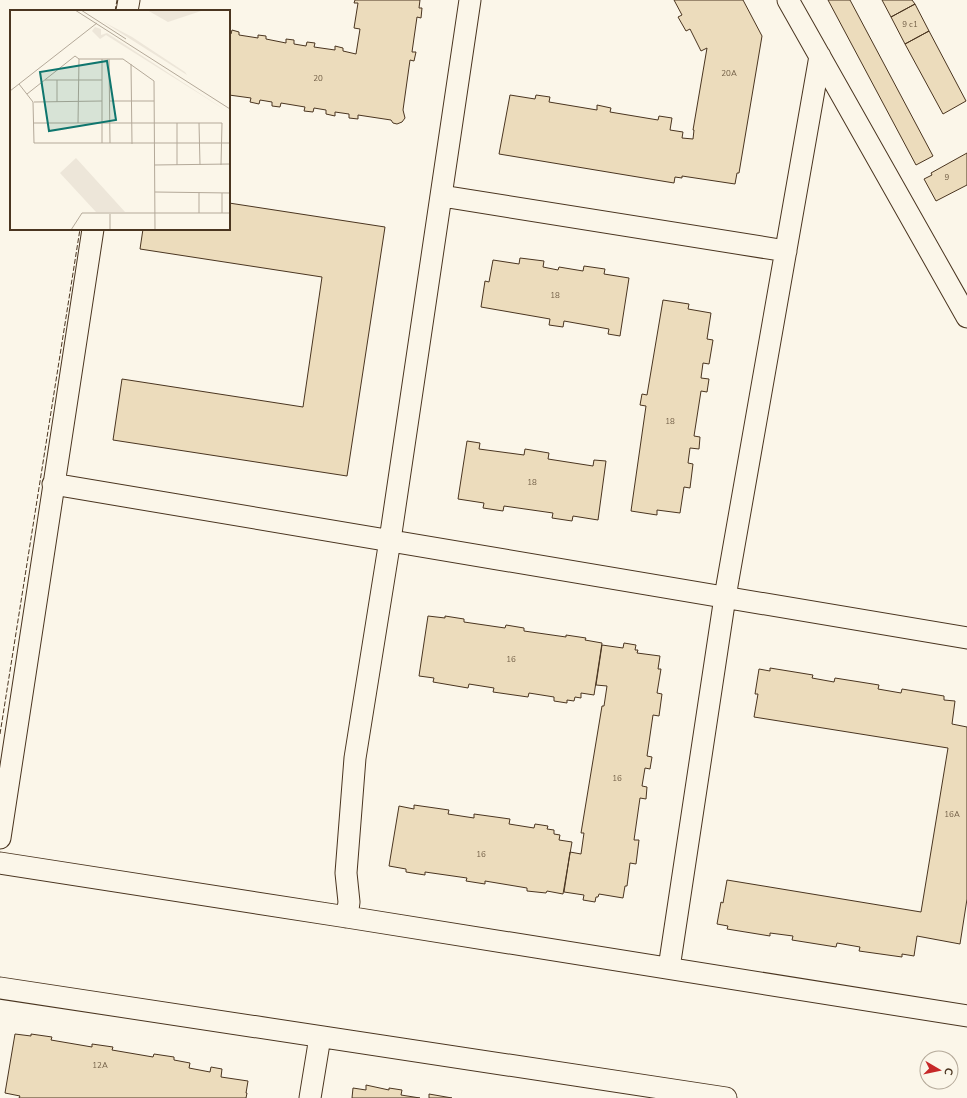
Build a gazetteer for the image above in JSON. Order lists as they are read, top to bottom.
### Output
{
  "house_numbers": [
    "9 с1",
    "20А",
    "20",
    "9",
    "18",
    "18",
    "18",
    "16",
    "16",
    "16А",
    "16",
    "12А"
  ],
  "north": "right"
}
